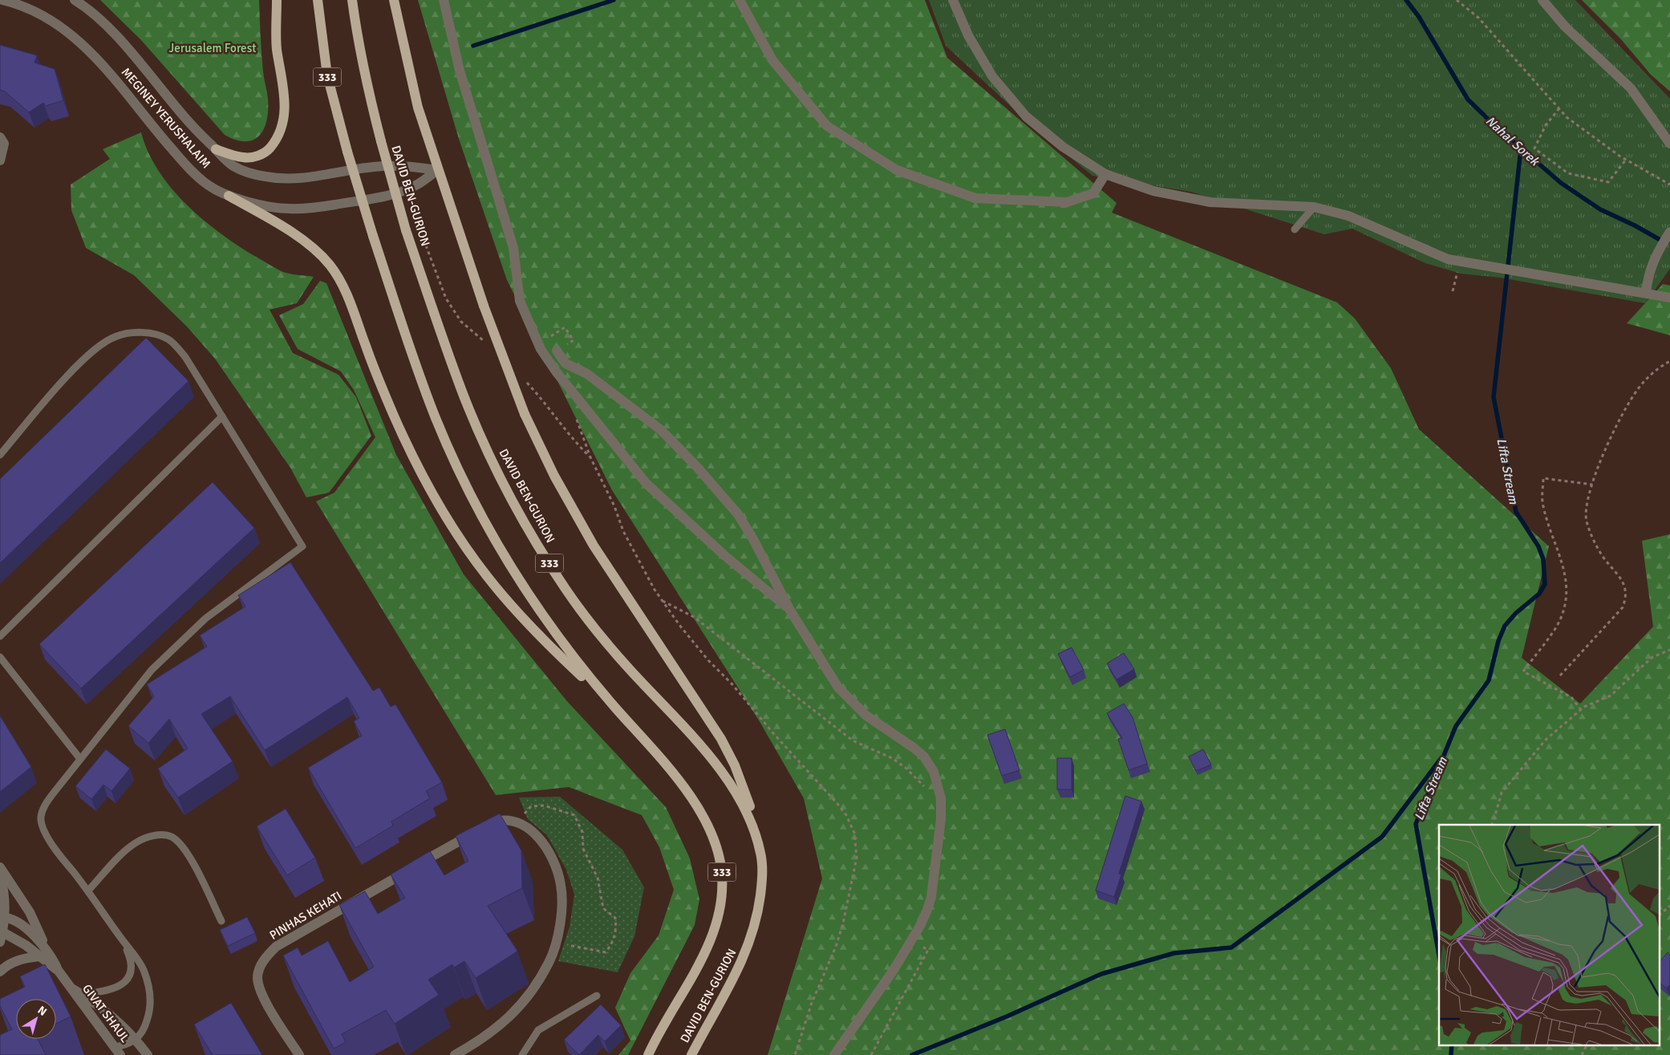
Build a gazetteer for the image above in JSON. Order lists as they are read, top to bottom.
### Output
{
  "streets": {
    "main road": ["333", "DAVID BEN-GURION"],
    "street": ["MEGINEY YERUSHALAIM", "PINHAS KEHATI", "GIVAT SHAUL"]
  },
  "water": ["Nahal Sorek", "Lifta Stream"],
  "parks": ["Jerusalem Forest"],
  "north": "top right"
}
